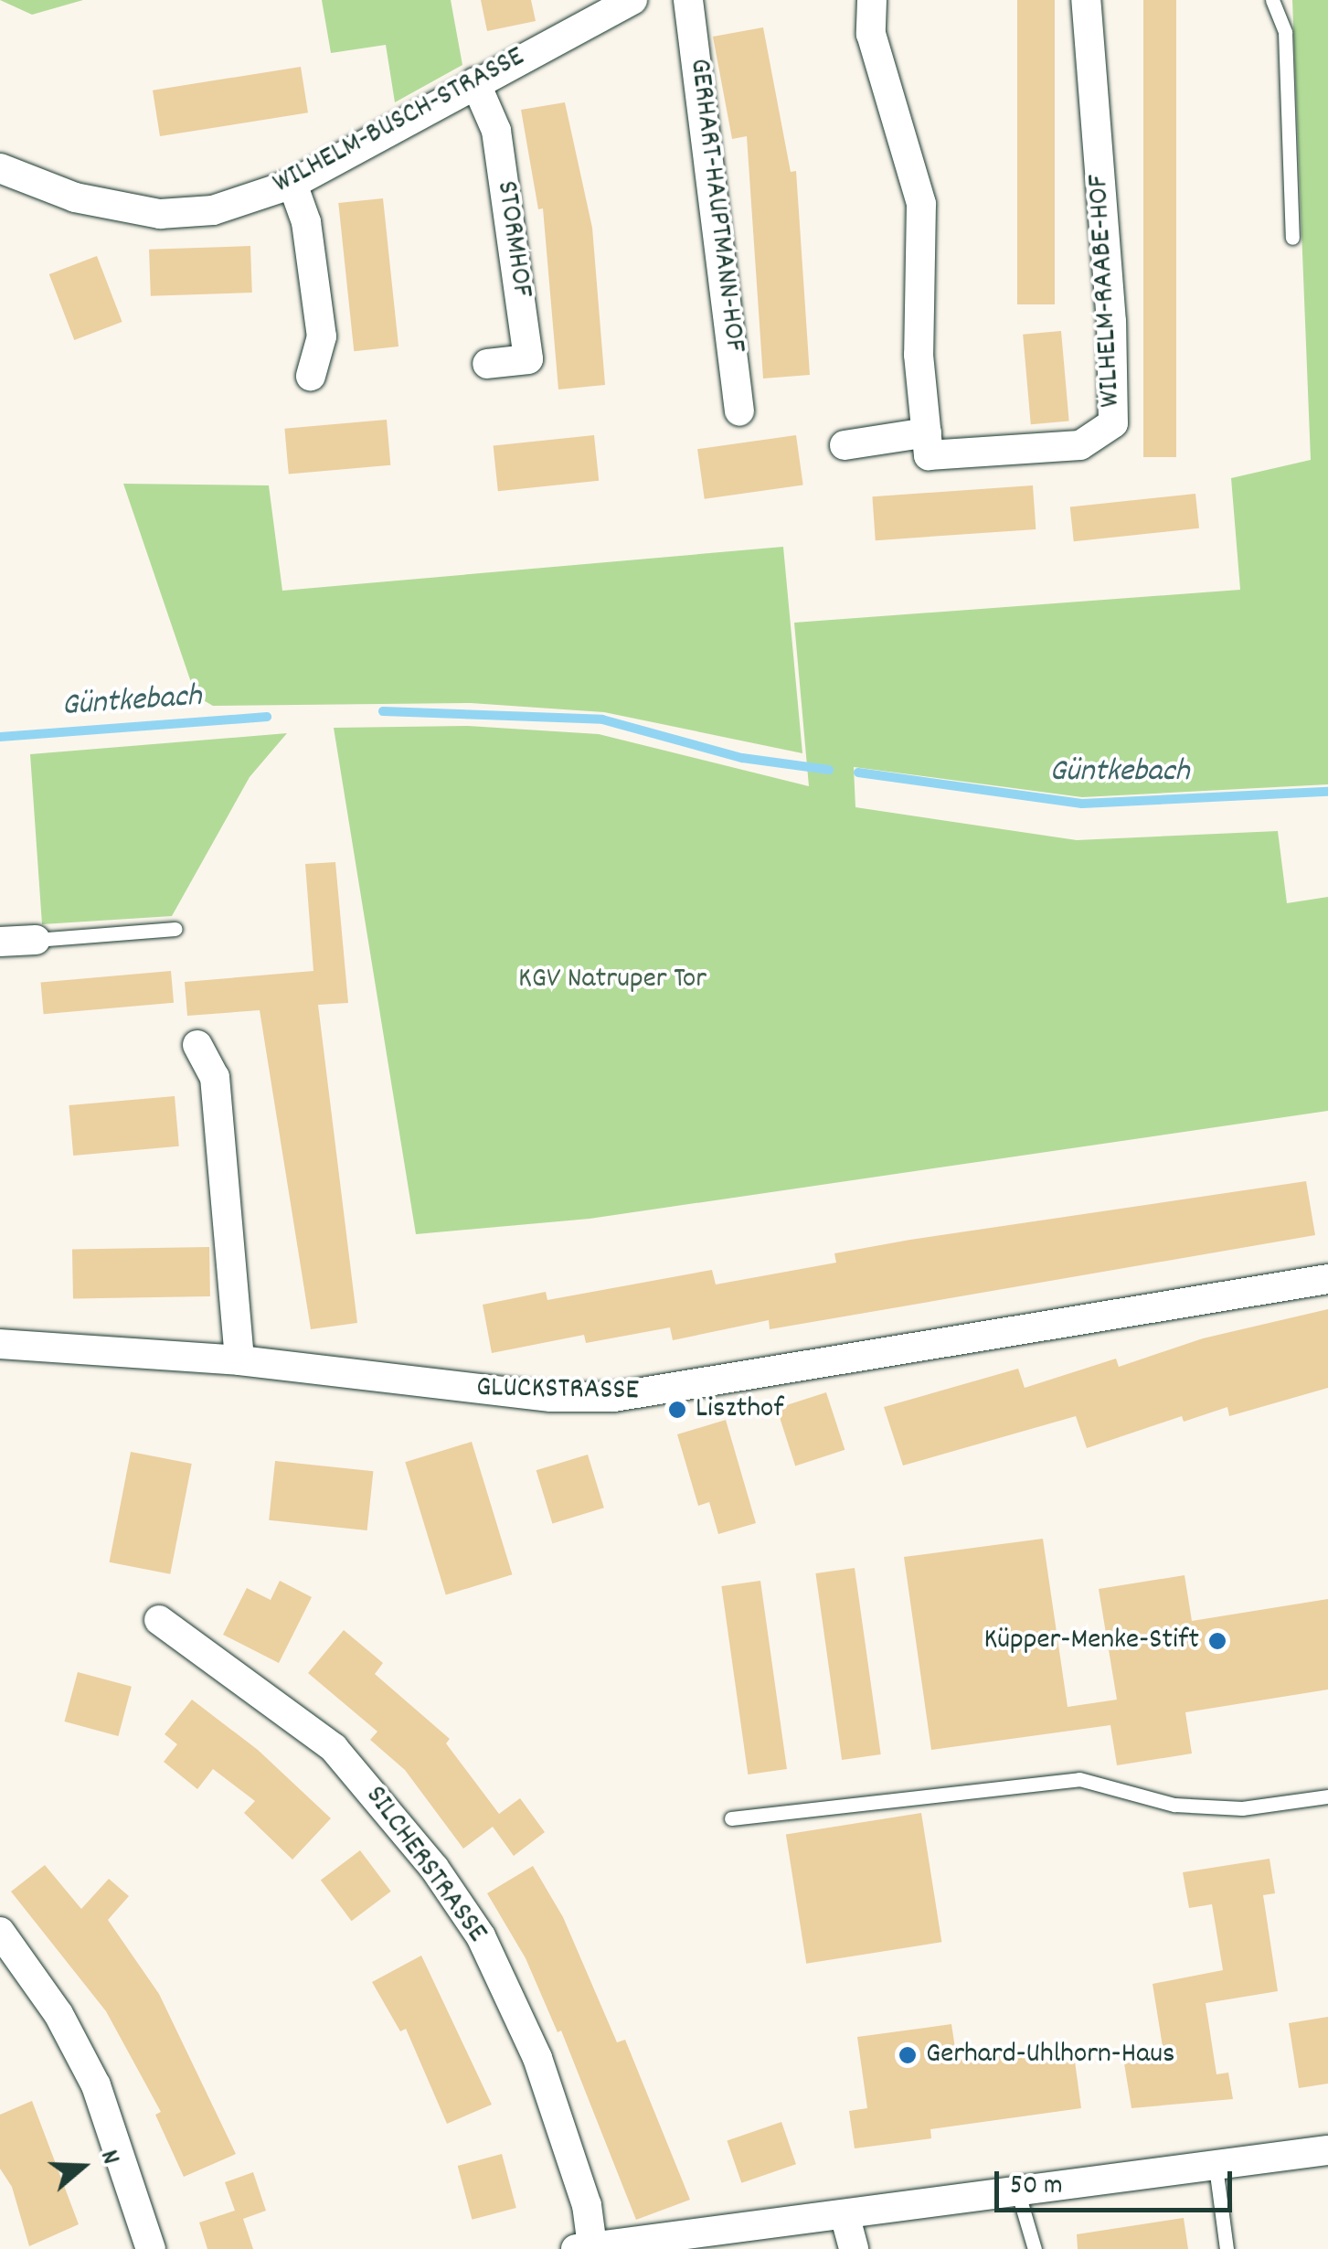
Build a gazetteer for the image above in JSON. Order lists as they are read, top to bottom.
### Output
{
  "streets": {
    "street": [
      "WILHELM-BUSCH-STRASSE",
      "GERHART-HAUPTMANN-HOF",
      "STORMHOF",
      "WILHELM-RAABE-HOF",
      "GLUCKSTRASSE",
      "SILCHERSTRASSE"
    ]
  },
  "crossings": [
    ["WILHELM-BUSCH-STRASSE", "STORMHOF"]
  ],
  "water": ["Güntkebach"],
  "parks": ["KGV Natruper Tor"],
  "places": ["Liszthof", "Küpper-Menke-Stift", "Gerhard-Uhlhorn-Haus"],
  "scale_bar": "50 m",
  "north": "right"
}
